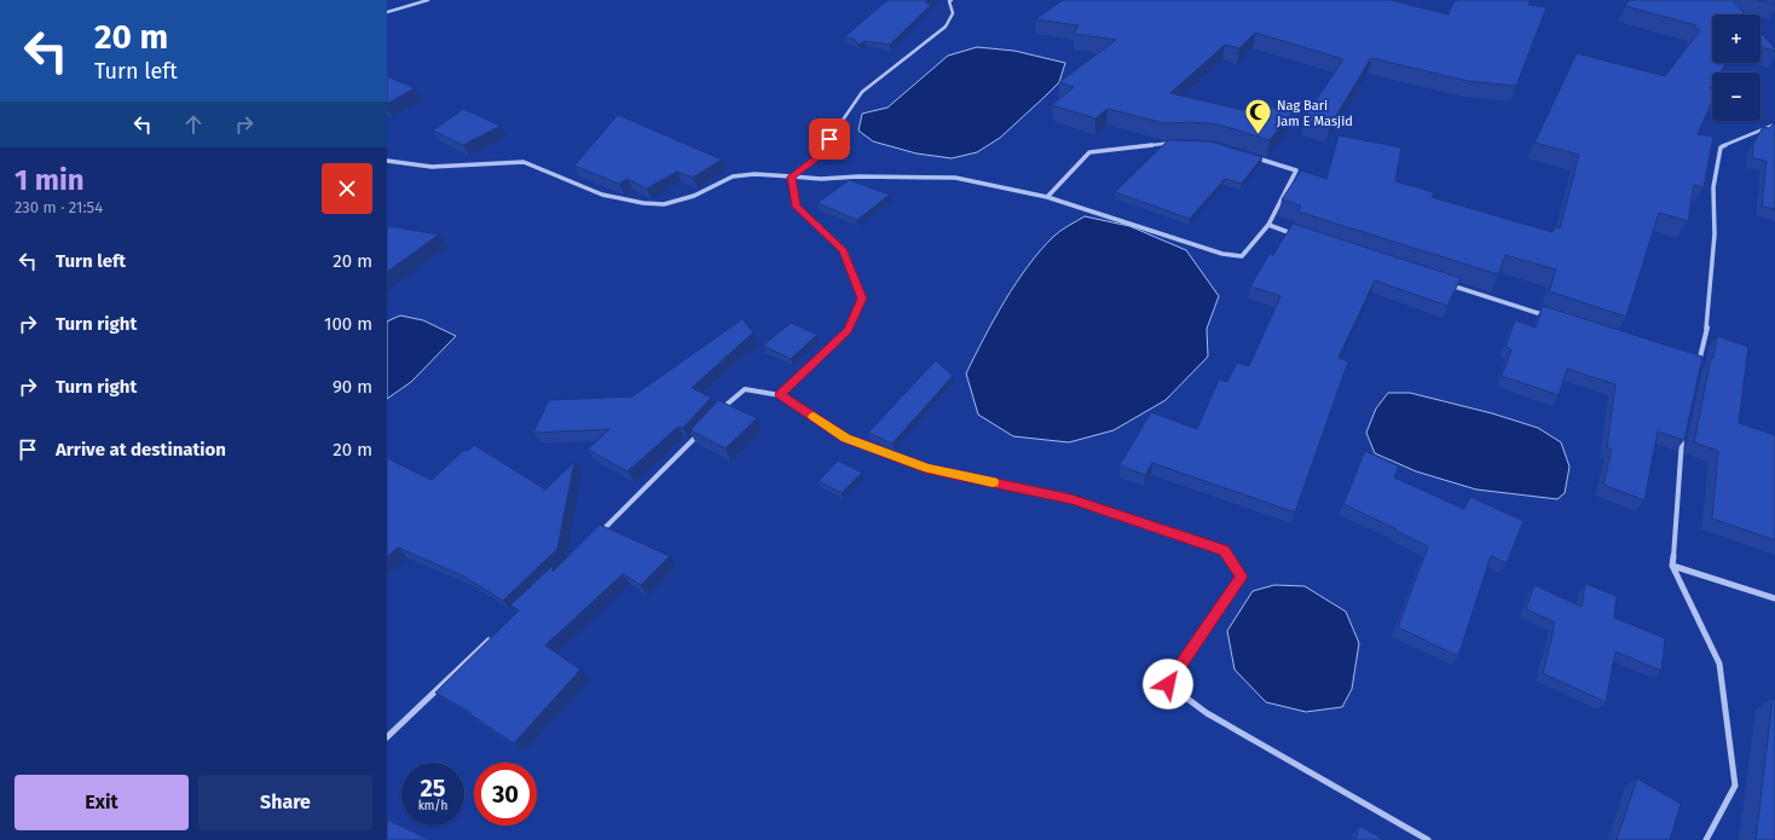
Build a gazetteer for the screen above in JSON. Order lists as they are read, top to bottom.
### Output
{
  "places": {
    "mosque": ["Nag Bari Jam E Masjid"]
  },
  "page": {
    "turn": ["20 m", "Turn left"],
    "map_buttons": ["+", "−"],
    "heading": ["1 min", "230 m · 21:54"],
    "list": [
      {
        "name": "Turn left",
        "value": "20 m"
      },
      {
        "name": "Turn right",
        "value": "100 m"
      },
      {
        "name": "Turn right",
        "value": "90 m"
      },
      {
        "name": "Arrive at destination",
        "value": "20 m"
      }
    ],
    "speed": "25 km/h",
    "limit": "30",
    "buttons": ["Exit", "Share"]
  }
}
